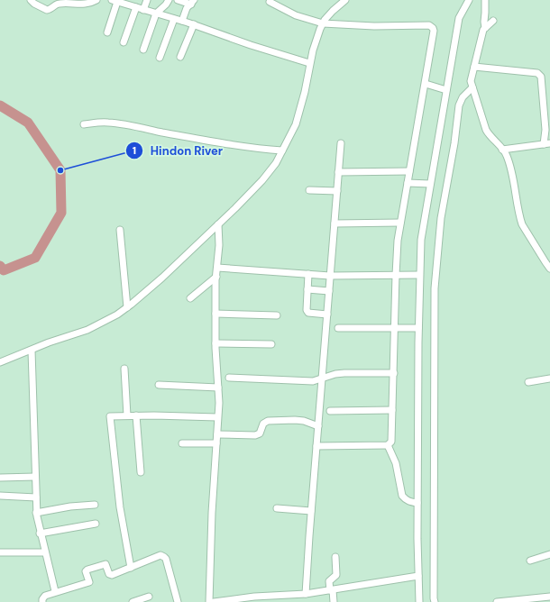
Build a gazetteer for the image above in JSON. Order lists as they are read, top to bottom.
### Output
{
  "places": ["Hindon River"]
}
